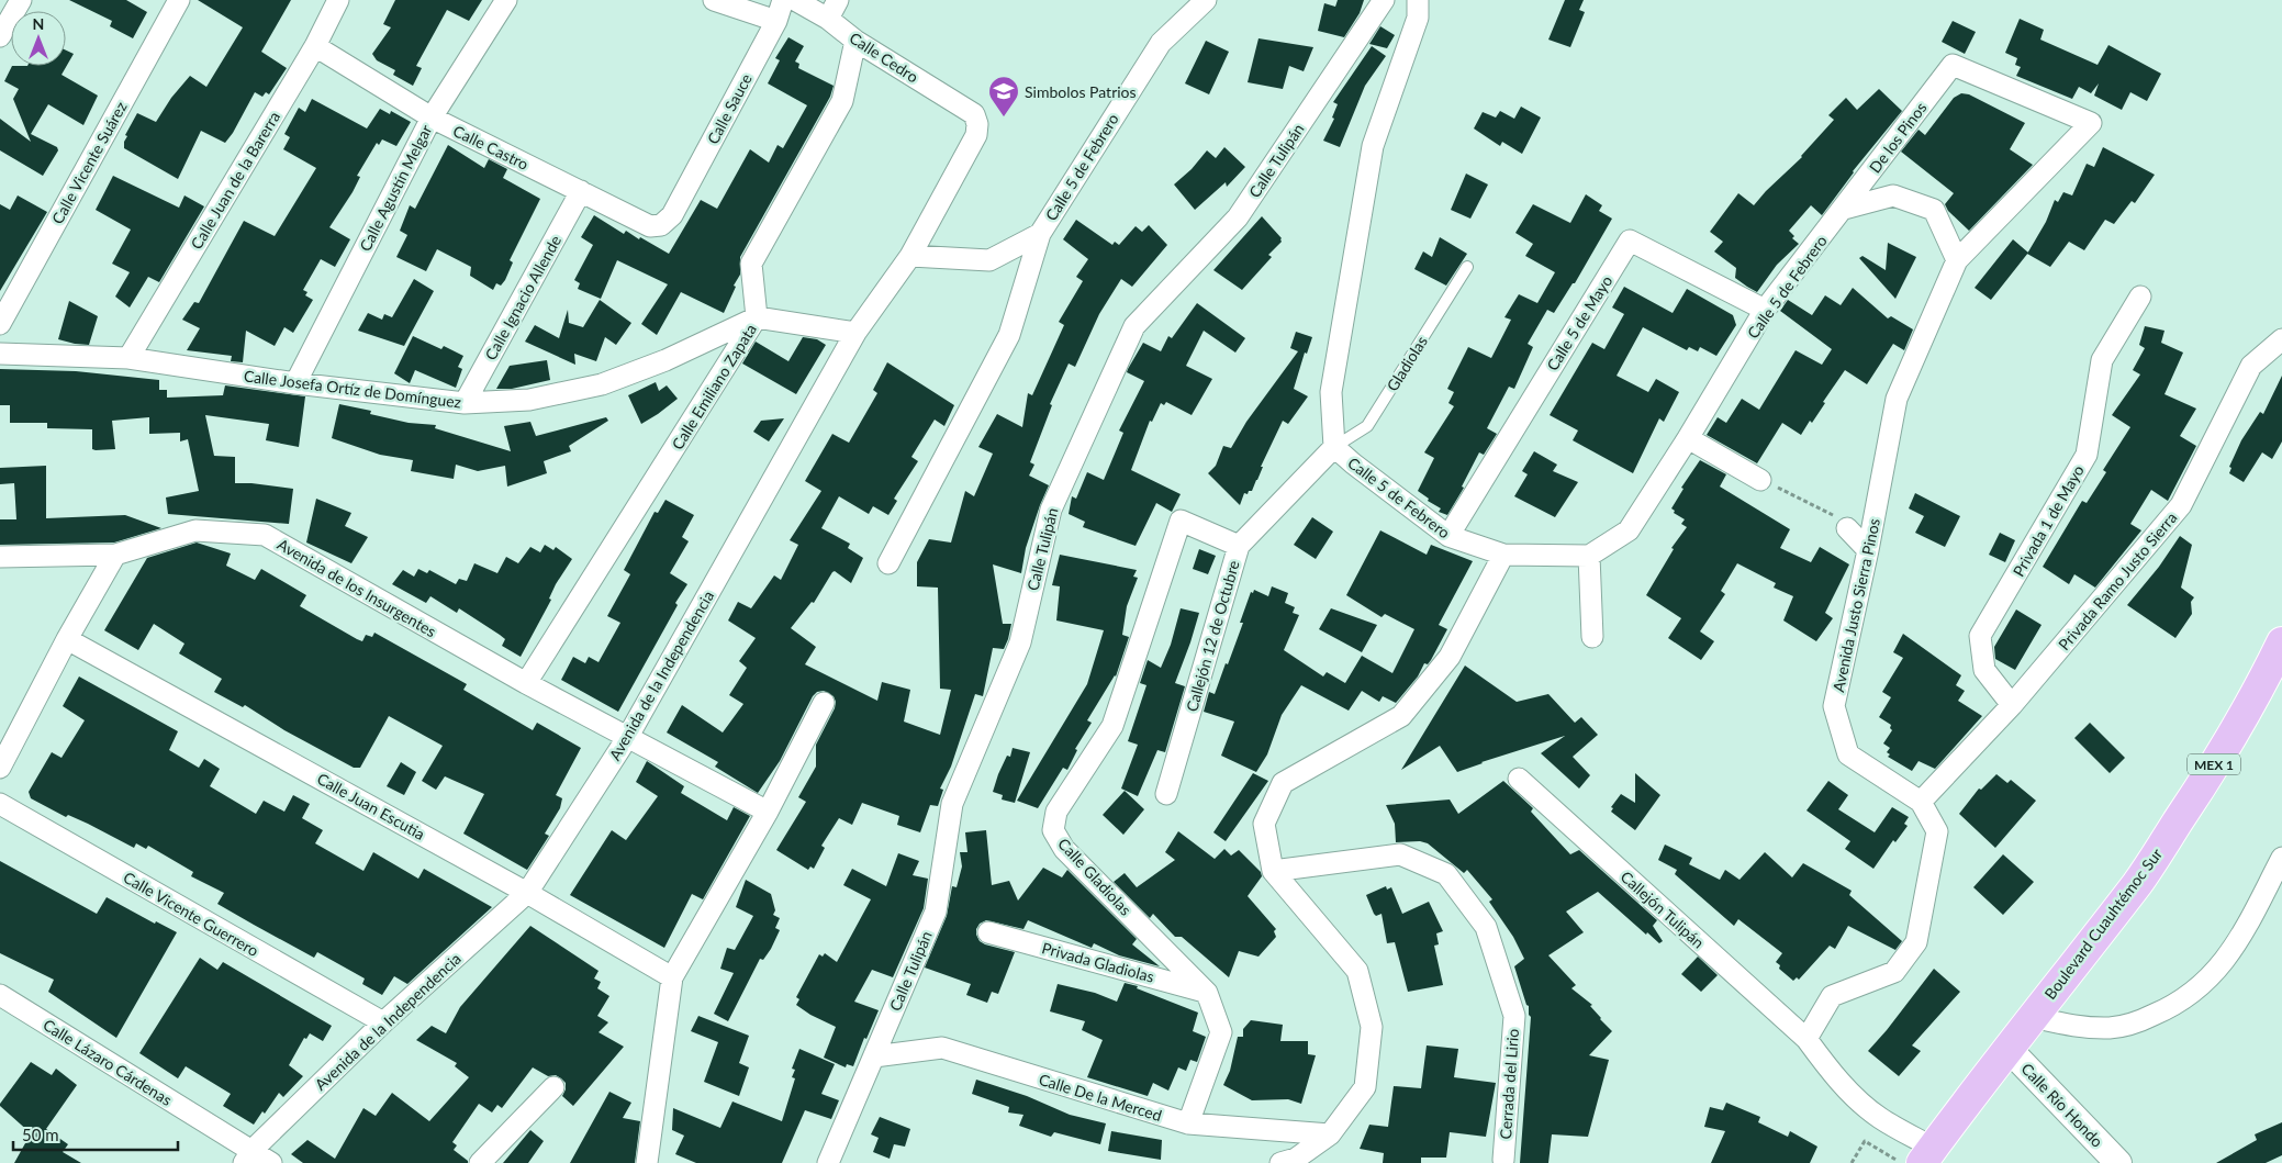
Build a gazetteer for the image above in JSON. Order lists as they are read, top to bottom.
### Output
{
  "streets": {
    "main road": ["MEX 1", "Boulevard Cuauhtémoc Sur"],
    "street": [
      "Calle Cedro",
      "Calle Sauce",
      "De los Pinos",
      "Calle Castro",
      "Calle Tulipán",
      "Calle Vicente Suárez",
      "Calle 5 de Febrero",
      "Calle Juan de la Barerra",
      "Calle Agustín Melgar",
      "Calle Ignacio Allende",
      "Calle 5 de Mayo",
      "Calle Emiliano Zapata",
      "Calle Josefa Ortíz de Domínguez",
      "Privada 1 de Mayo",
      "Privada Ramo Justo Sierra",
      "Avenida de los Insurgentes",
      "Avenida Justo Sierra Pinos",
      "Callejón 12 de Octubre",
      "Avenida de la Independencia",
      "Calle Juan Escutia",
      "Calle Gladiolas",
      "Callejón Tulipán",
      "Calle Vicente Guerrero",
      "Privada Gladiolas",
      "Calle Lázaro Cárdenas",
      "Cerrada del Lirio",
      "Calle De la Merced",
      "Calle Río Hondo"
    ],
    "lane": ["Gladiolas"]
  },
  "crossings": [
    ["Calle Cedro", "Calle Emiliano Zapata"],
    ["Calle Cedro", "Avenida de la Independencia"],
    ["Calle Sauce", "Calle Castro"],
    ["De los Pinos", "Calle 5 de Febrero"],
    ["De los Pinos", "Avenida Justo Sierra Pinos"],
    ["Calle Castro", "Calle Juan de la Barerra"],
    ["Calle Castro", "Calle Agustín Melgar"],
    ["Calle Castro", "Calle Ignacio Allende"],
    ["Calle Tulipán", "Calle De la Merced"],
    ["Calle 5 de Febrero", "Calle 5 de Mayo"],
    ["Calle 5 de Febrero", "Gladiolas"],
    ["Calle 5 de Febrero", "Callejón 12 de Octubre"],
    ["Calle Juan de la Barerra", "Calle Josefa Ortíz de Domínguez"],
    ["Calle Agustín Melgar", "Calle Josefa Ortíz de Domínguez"],
    ["Calle Ignacio Allende", "Calle Josefa Ortíz de Domínguez"],
    ["Gladiolas", "Callejón 12 de Octubre"],
    ["Calle Emiliano Zapata", "Calle Josefa Ortíz de Domínguez"],
    ["Calle Emiliano Zapata", "Avenida de los Insurgentes"],
    ["Privada 1 de Mayo", "Privada Ramo Justo Sierra"],
    ["Privada Ramo Justo Sierra", "Avenida Justo Sierra Pinos"],
    ["Avenida de los Insurgentes", "Avenida de la Independencia"],
    ["Avenida Justo Sierra Pinos", "Callejón Tulipán"],
    ["Callejón 12 de Octubre", "Calle Gladiolas"],
    ["Avenida de la Independencia", "Calle Juan Escutia"],
    ["Avenida de la Independencia", "Calle Vicente Guerrero"],
    ["Avenida de la Independencia", "Calle Lázaro Cárdenas"],
    ["Calle Gladiolas", "Privada Gladiolas"],
    ["Calle Gladiolas", "Calle De la Merced"],
    ["Boulevard Cuauhtémoc Sur", "Calle Río Hondo"]
  ],
  "places": {
    "school or university": ["Simbolos Patrios"]
  },
  "scale_bar": "50 m",
  "north": "top"
}
